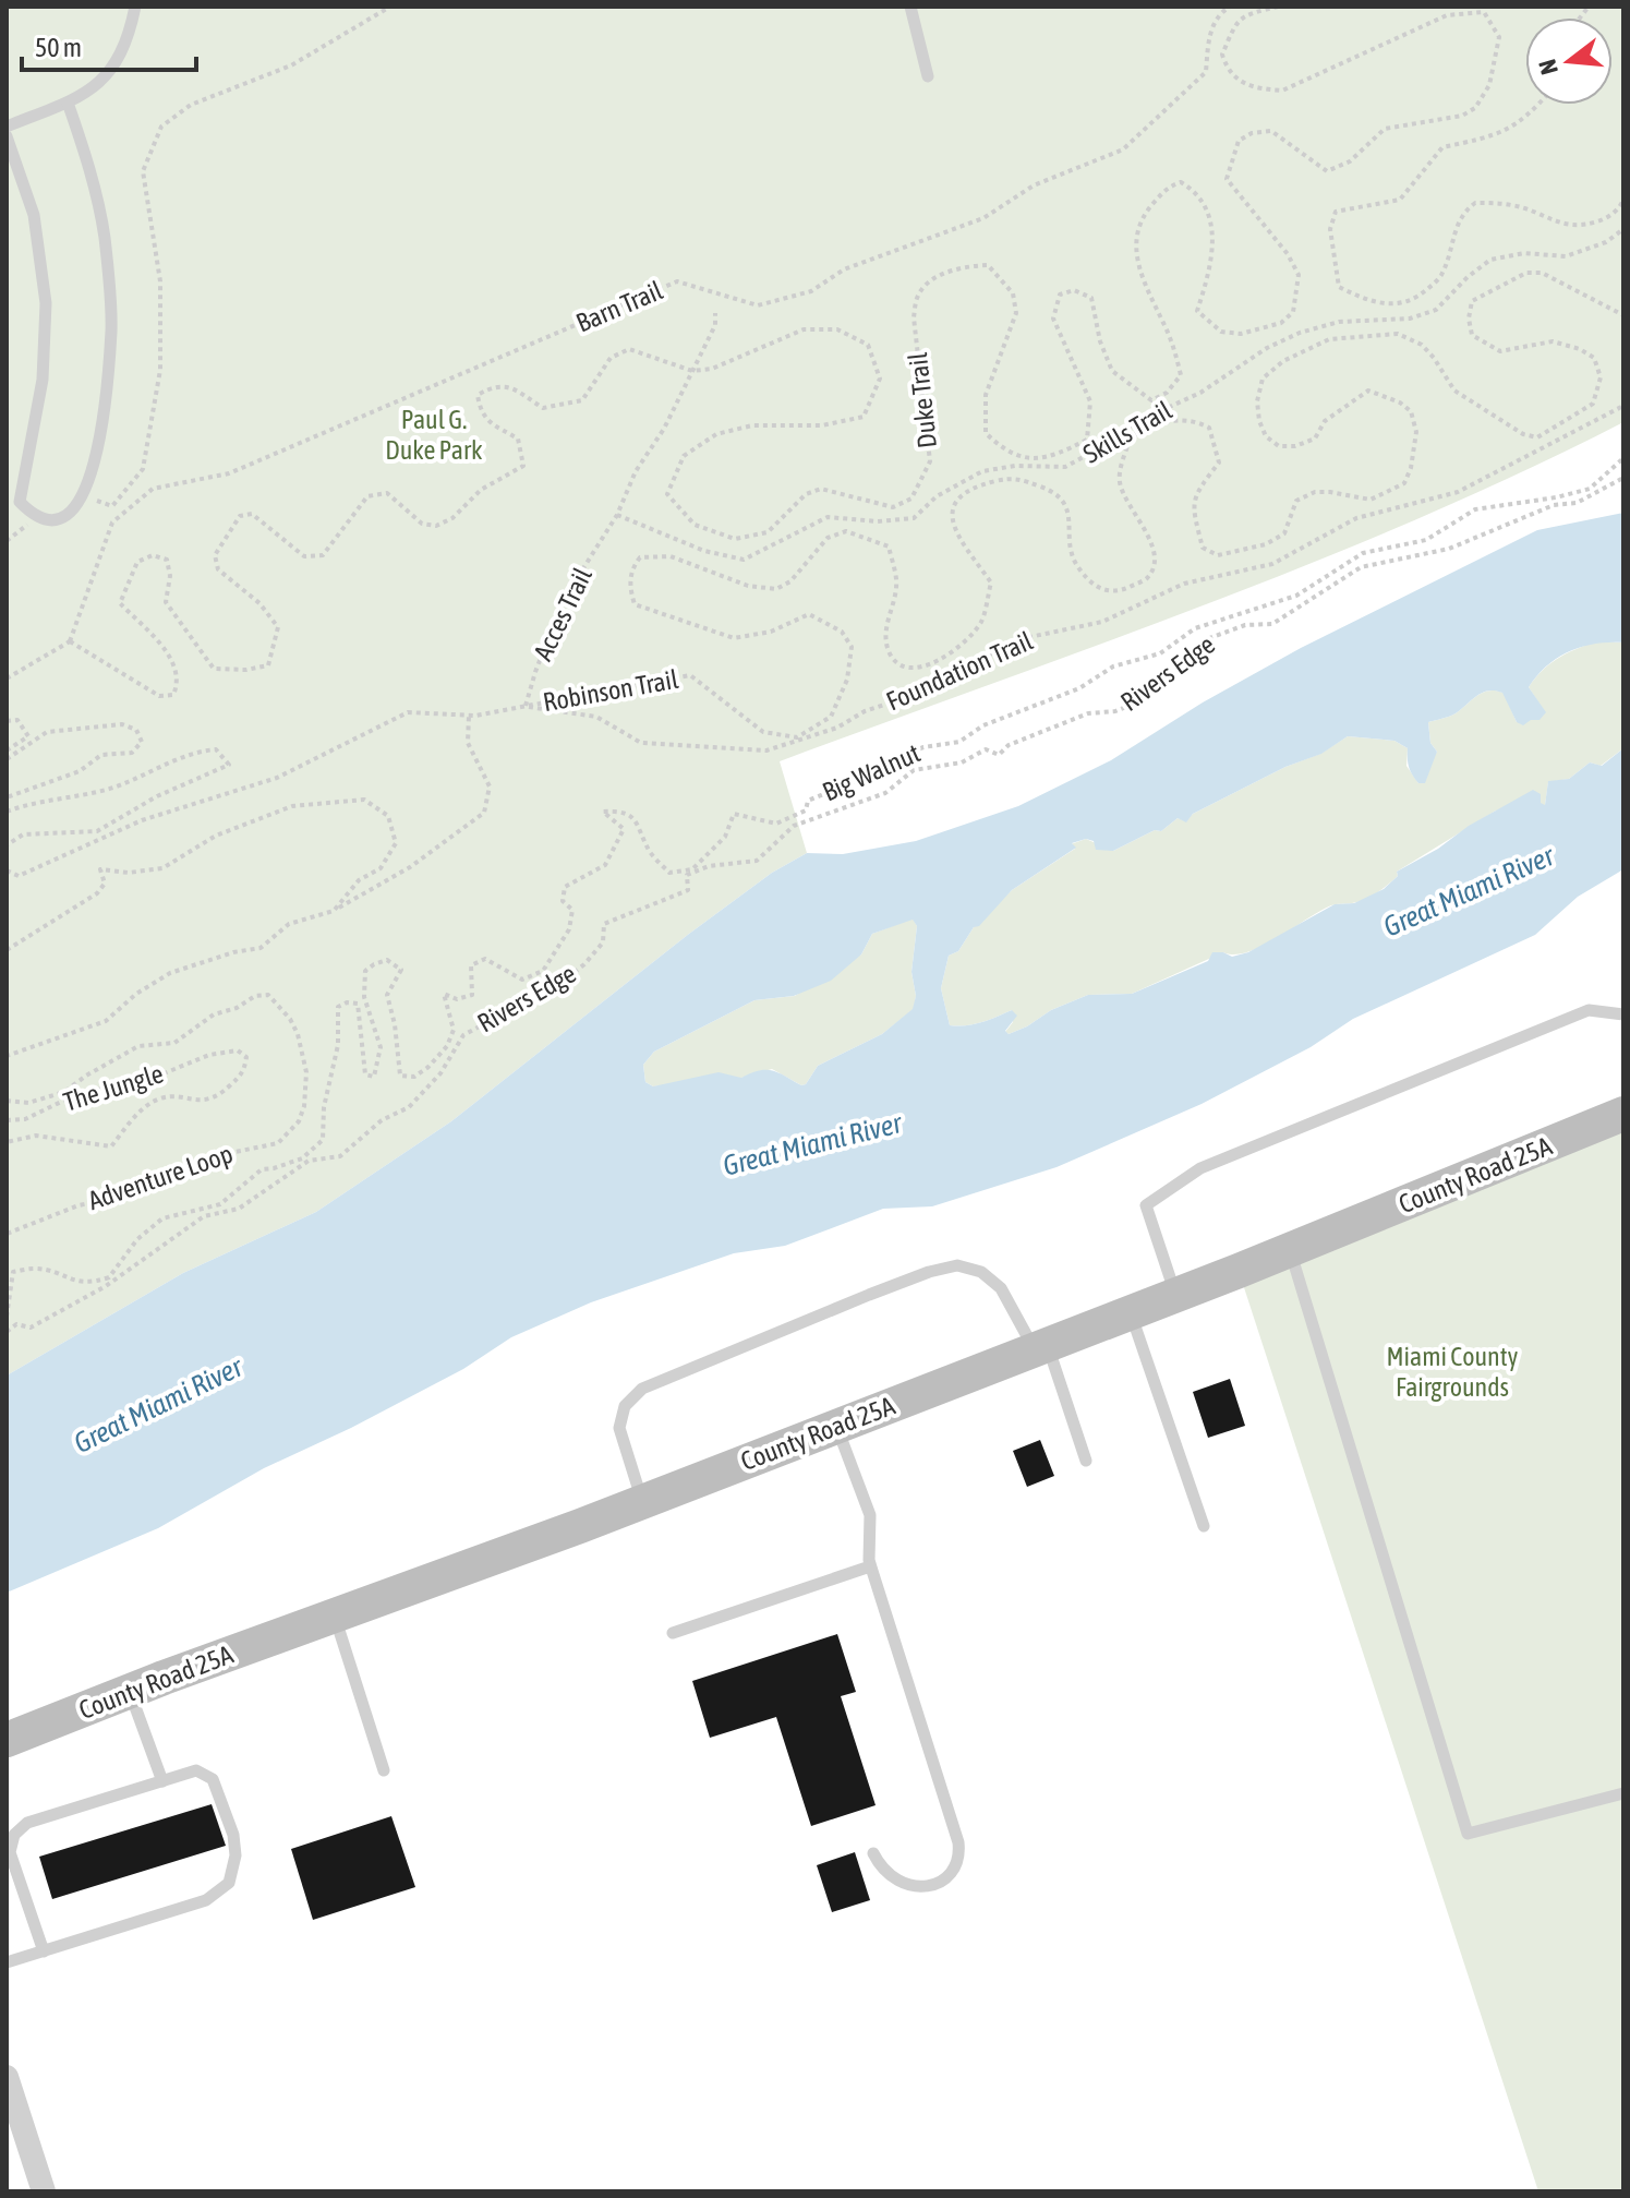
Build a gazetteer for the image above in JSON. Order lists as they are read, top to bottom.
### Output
{
  "streets": {
    "main road": ["County Road 25A"],
    "path": [
      "Barn Trail",
      "Duke Trail",
      "Skills Trail",
      "Acces Trail",
      "Foundation Trail",
      "Rivers Edge",
      "Robinson Trail",
      "Big Walnut",
      "The Jungle",
      "Adventure Loop"
    ]
  },
  "crossings": [
    ["Duke Trail", "Acces Trail"],
    ["Skills Trail", "Acces Trail"],
    ["Acces Trail", "Foundation Trail"],
    ["Acces Trail", "Robinson Trail"],
    ["Foundation Trail", "Robinson Trail"]
  ],
  "water": ["Great Miami River"],
  "parks": ["Paul G. Duke Park", "Miami County Fairgrounds"],
  "scale_bar": "50 m",
  "north": "left"
}
